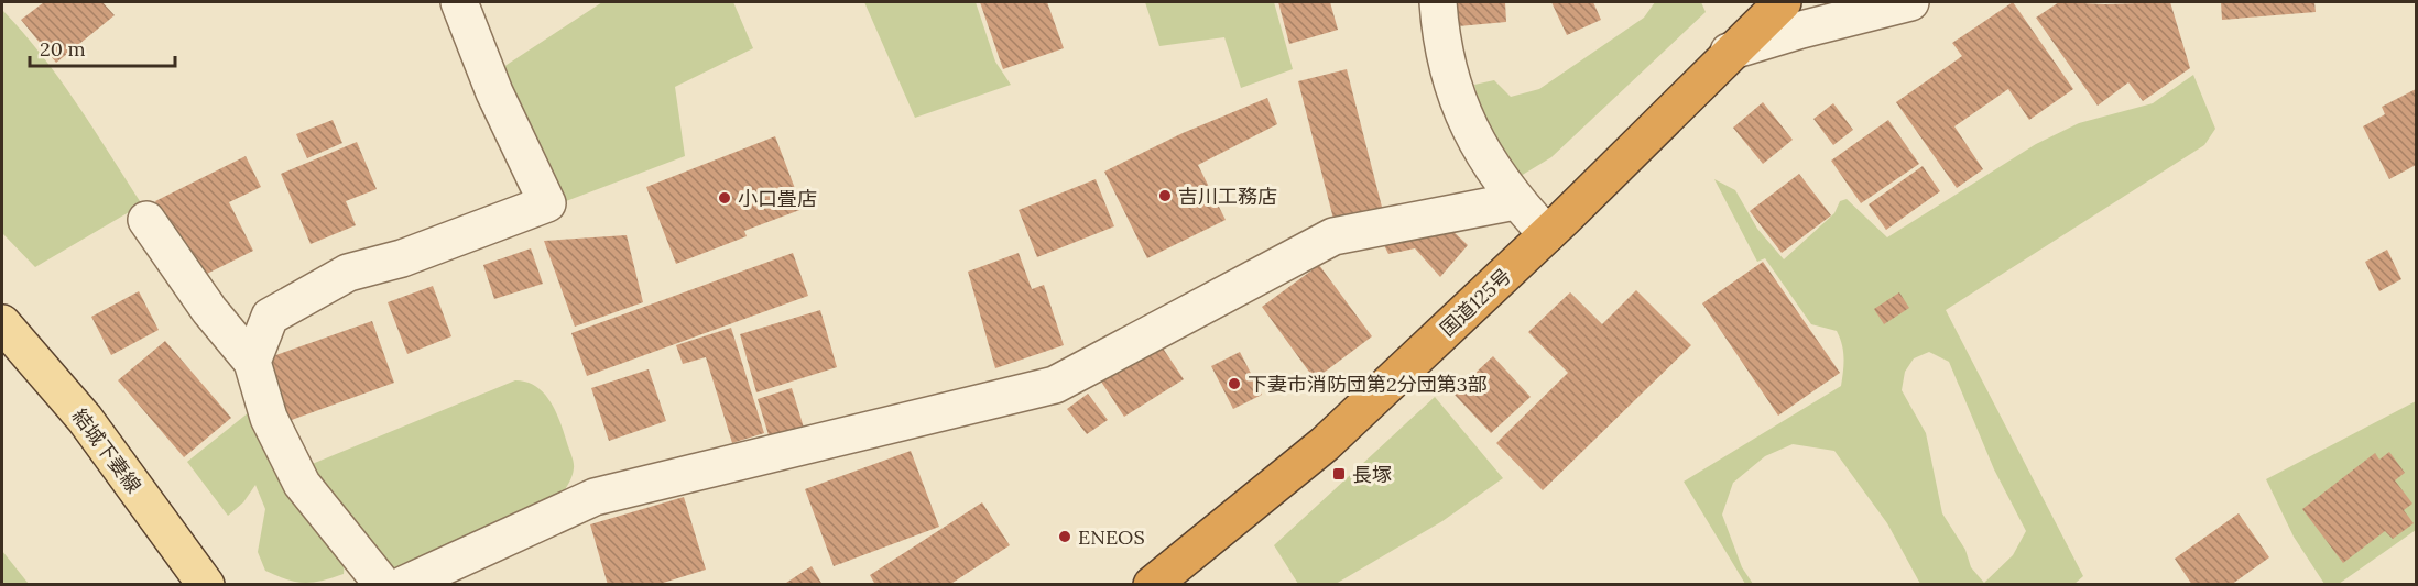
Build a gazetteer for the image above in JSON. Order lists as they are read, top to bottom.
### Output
{
  "streets": {
    "highway": ["国道125号"],
    "main road": ["結城下妻線"]
  },
  "places": {
    "other": [
      "吉川工務店",
      "小口畳店",
      "下妻市消防団第2分団第3部",
      "ENEOS"
    ],
    "transit": ["長塚"]
  },
  "scale_bar": "20 m"
}
